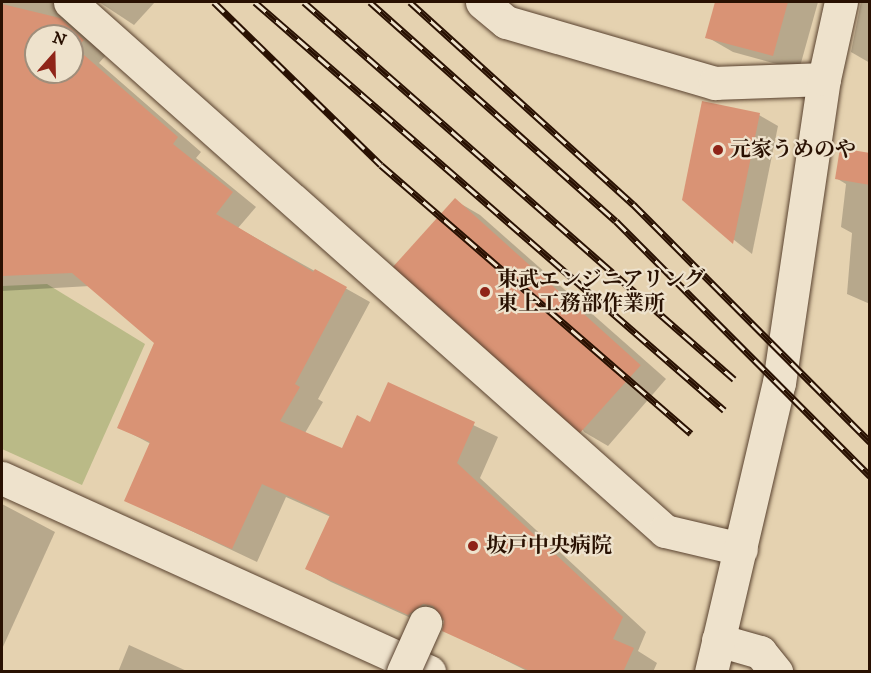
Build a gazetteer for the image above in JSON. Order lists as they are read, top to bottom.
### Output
{
  "places": ["元家うめのや", "東武エンジニアリング 東上工務部作業所", "坂戸中央病院"],
  "north": "top"
}
